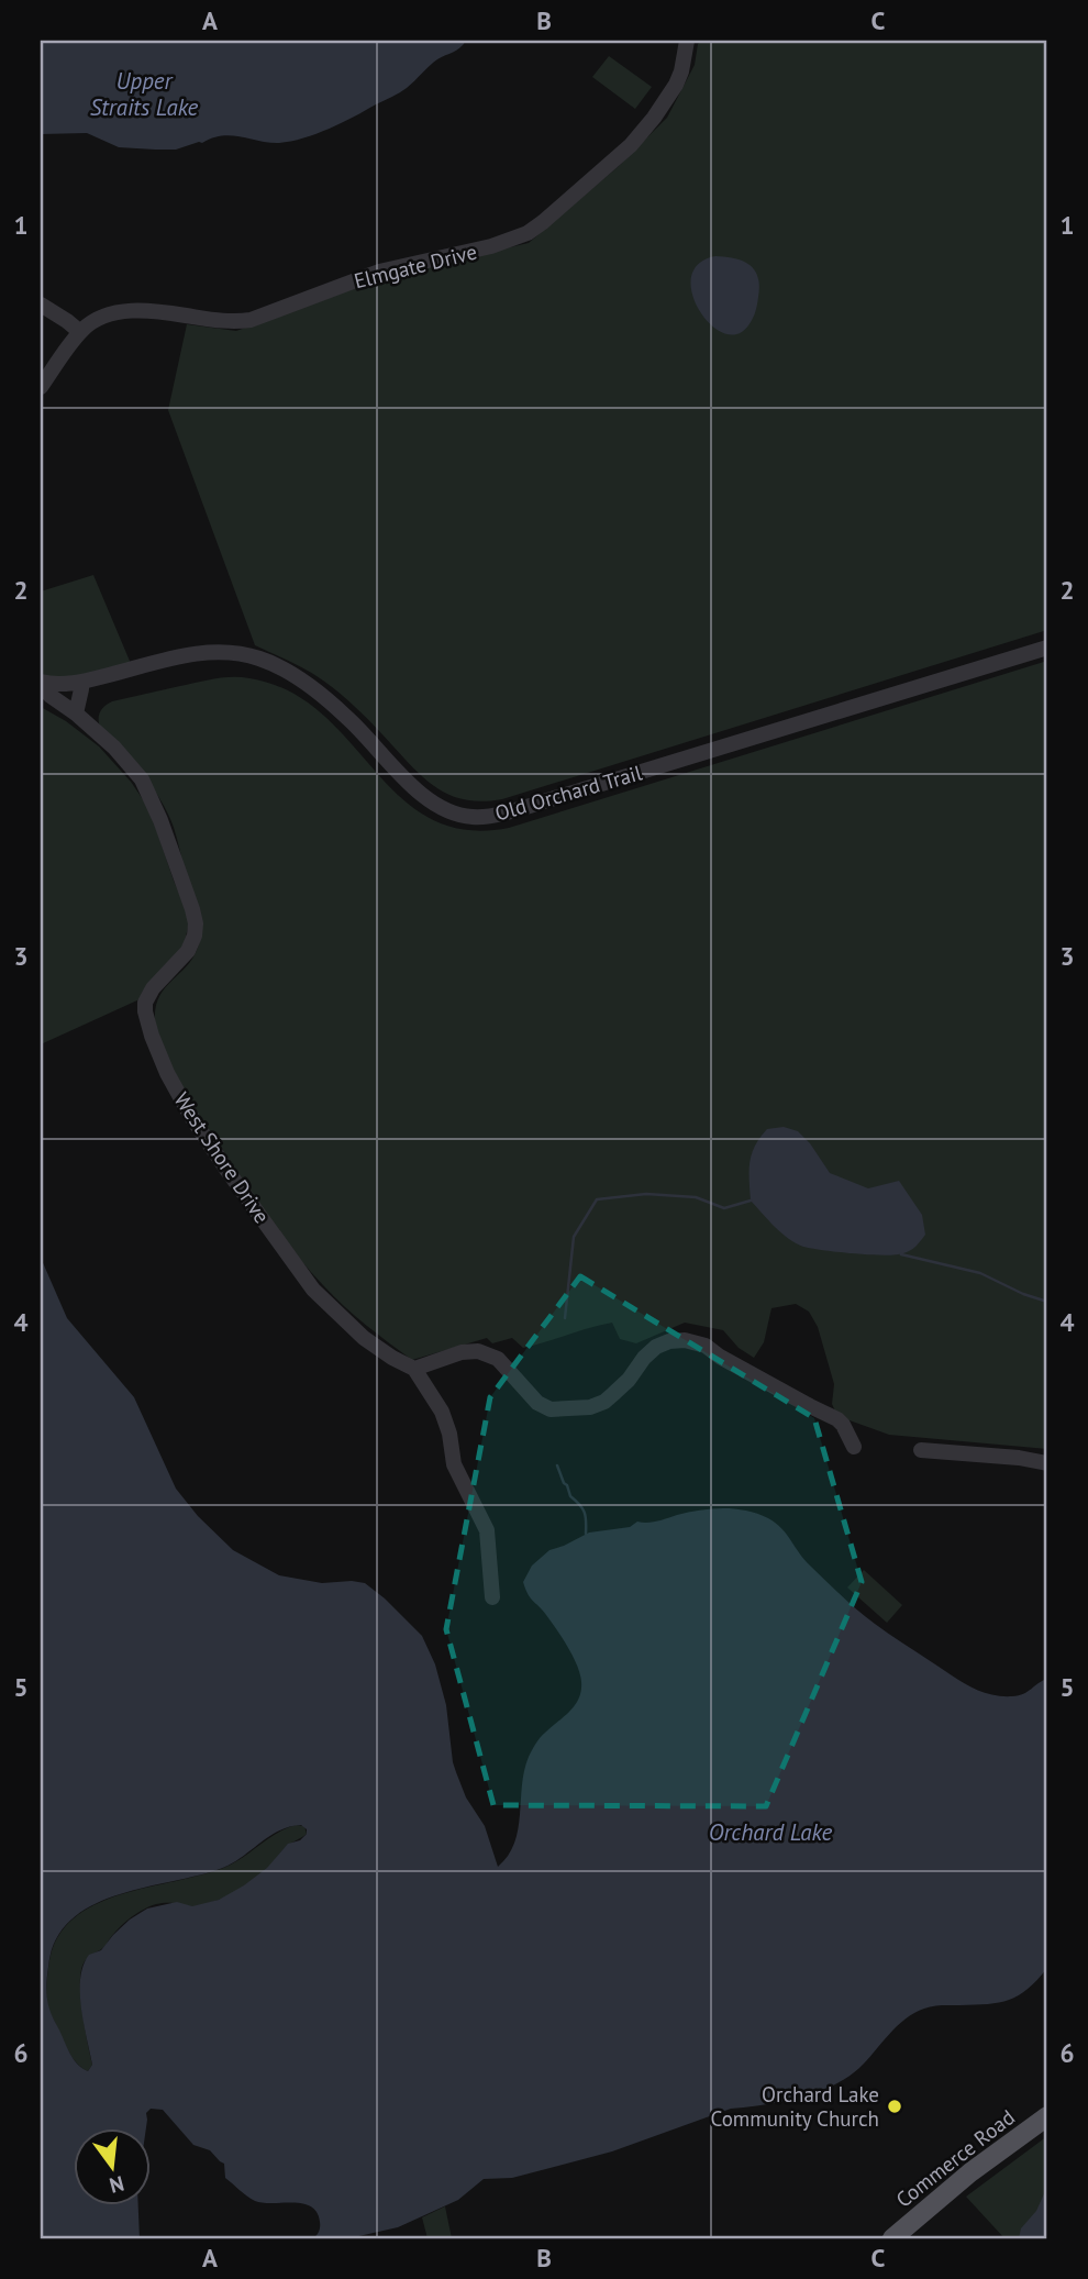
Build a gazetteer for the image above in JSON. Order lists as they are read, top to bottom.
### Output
{
  "streets": {
    "main road": ["Commerce Road"],
    "street": ["Elmgate Drive", "Old Orchard Trail", "West Shore Drive"]
  },
  "crossings": [
    ["Old Orchard Trail", "West Shore Drive"]
  ],
  "water": ["Upper Straits Lake", "Orchard Lake"],
  "places": ["Orchard Lake Community Church"],
  "north": "bottom",
  "grid": {
    "columns": ["A", "B", "C"],
    "rows": [
      "1",
      "2",
      "3",
      "4",
      "5",
      "6"
    ]
  }
}
